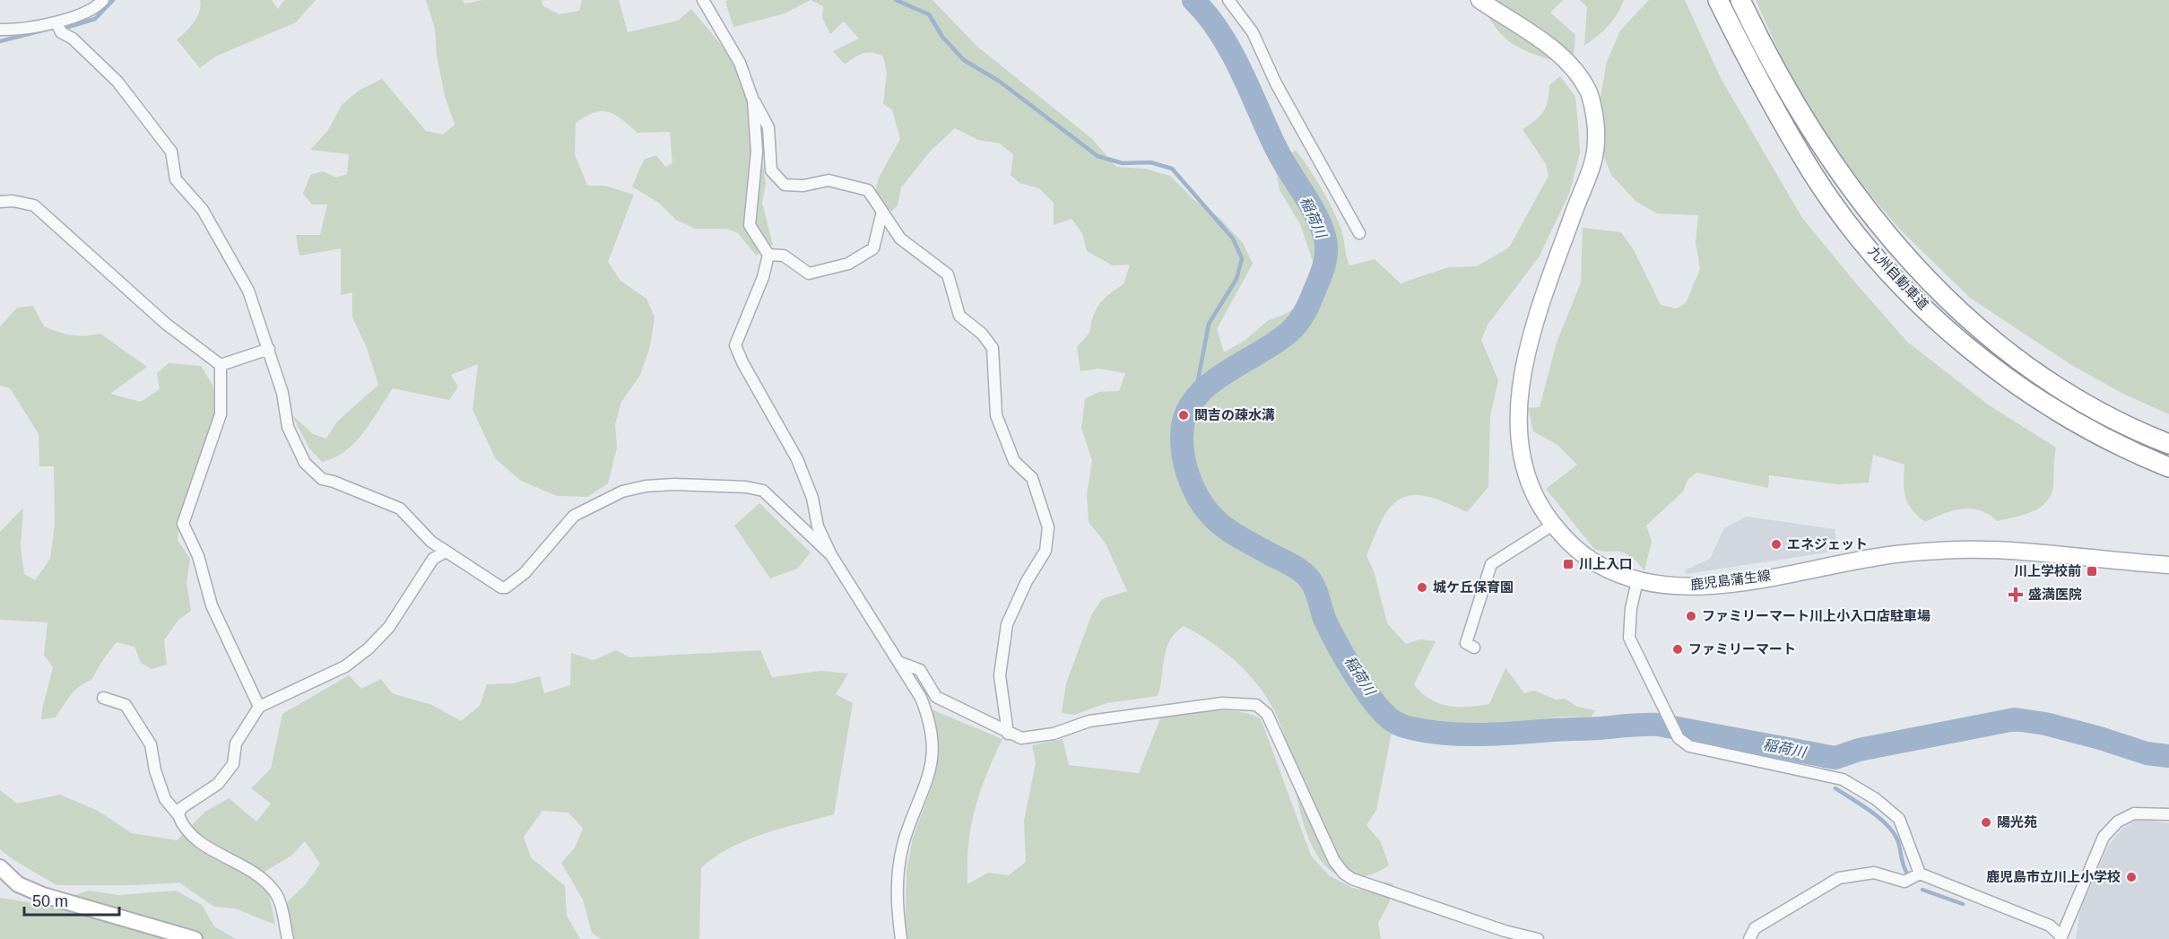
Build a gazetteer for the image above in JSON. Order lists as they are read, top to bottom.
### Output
{
  "streets": {
    "highway": ["九州自動車道"],
    "main road": ["鹿児島蒲生線"]
  },
  "water": ["稲荷川"],
  "places": {
    "other": [
      "関吉の疎水溝",
      "エネジェット",
      "城ケ丘保育園",
      "ファミリーマート川上小入口店駐車場",
      "ファミリーマート",
      "陽光苑",
      "鹿児島市立川上小学校"
    ],
    "transit": ["川上入口", "川上学校前"],
    "health": ["盛満医院"]
  },
  "scale_bar": "50 m"
}
